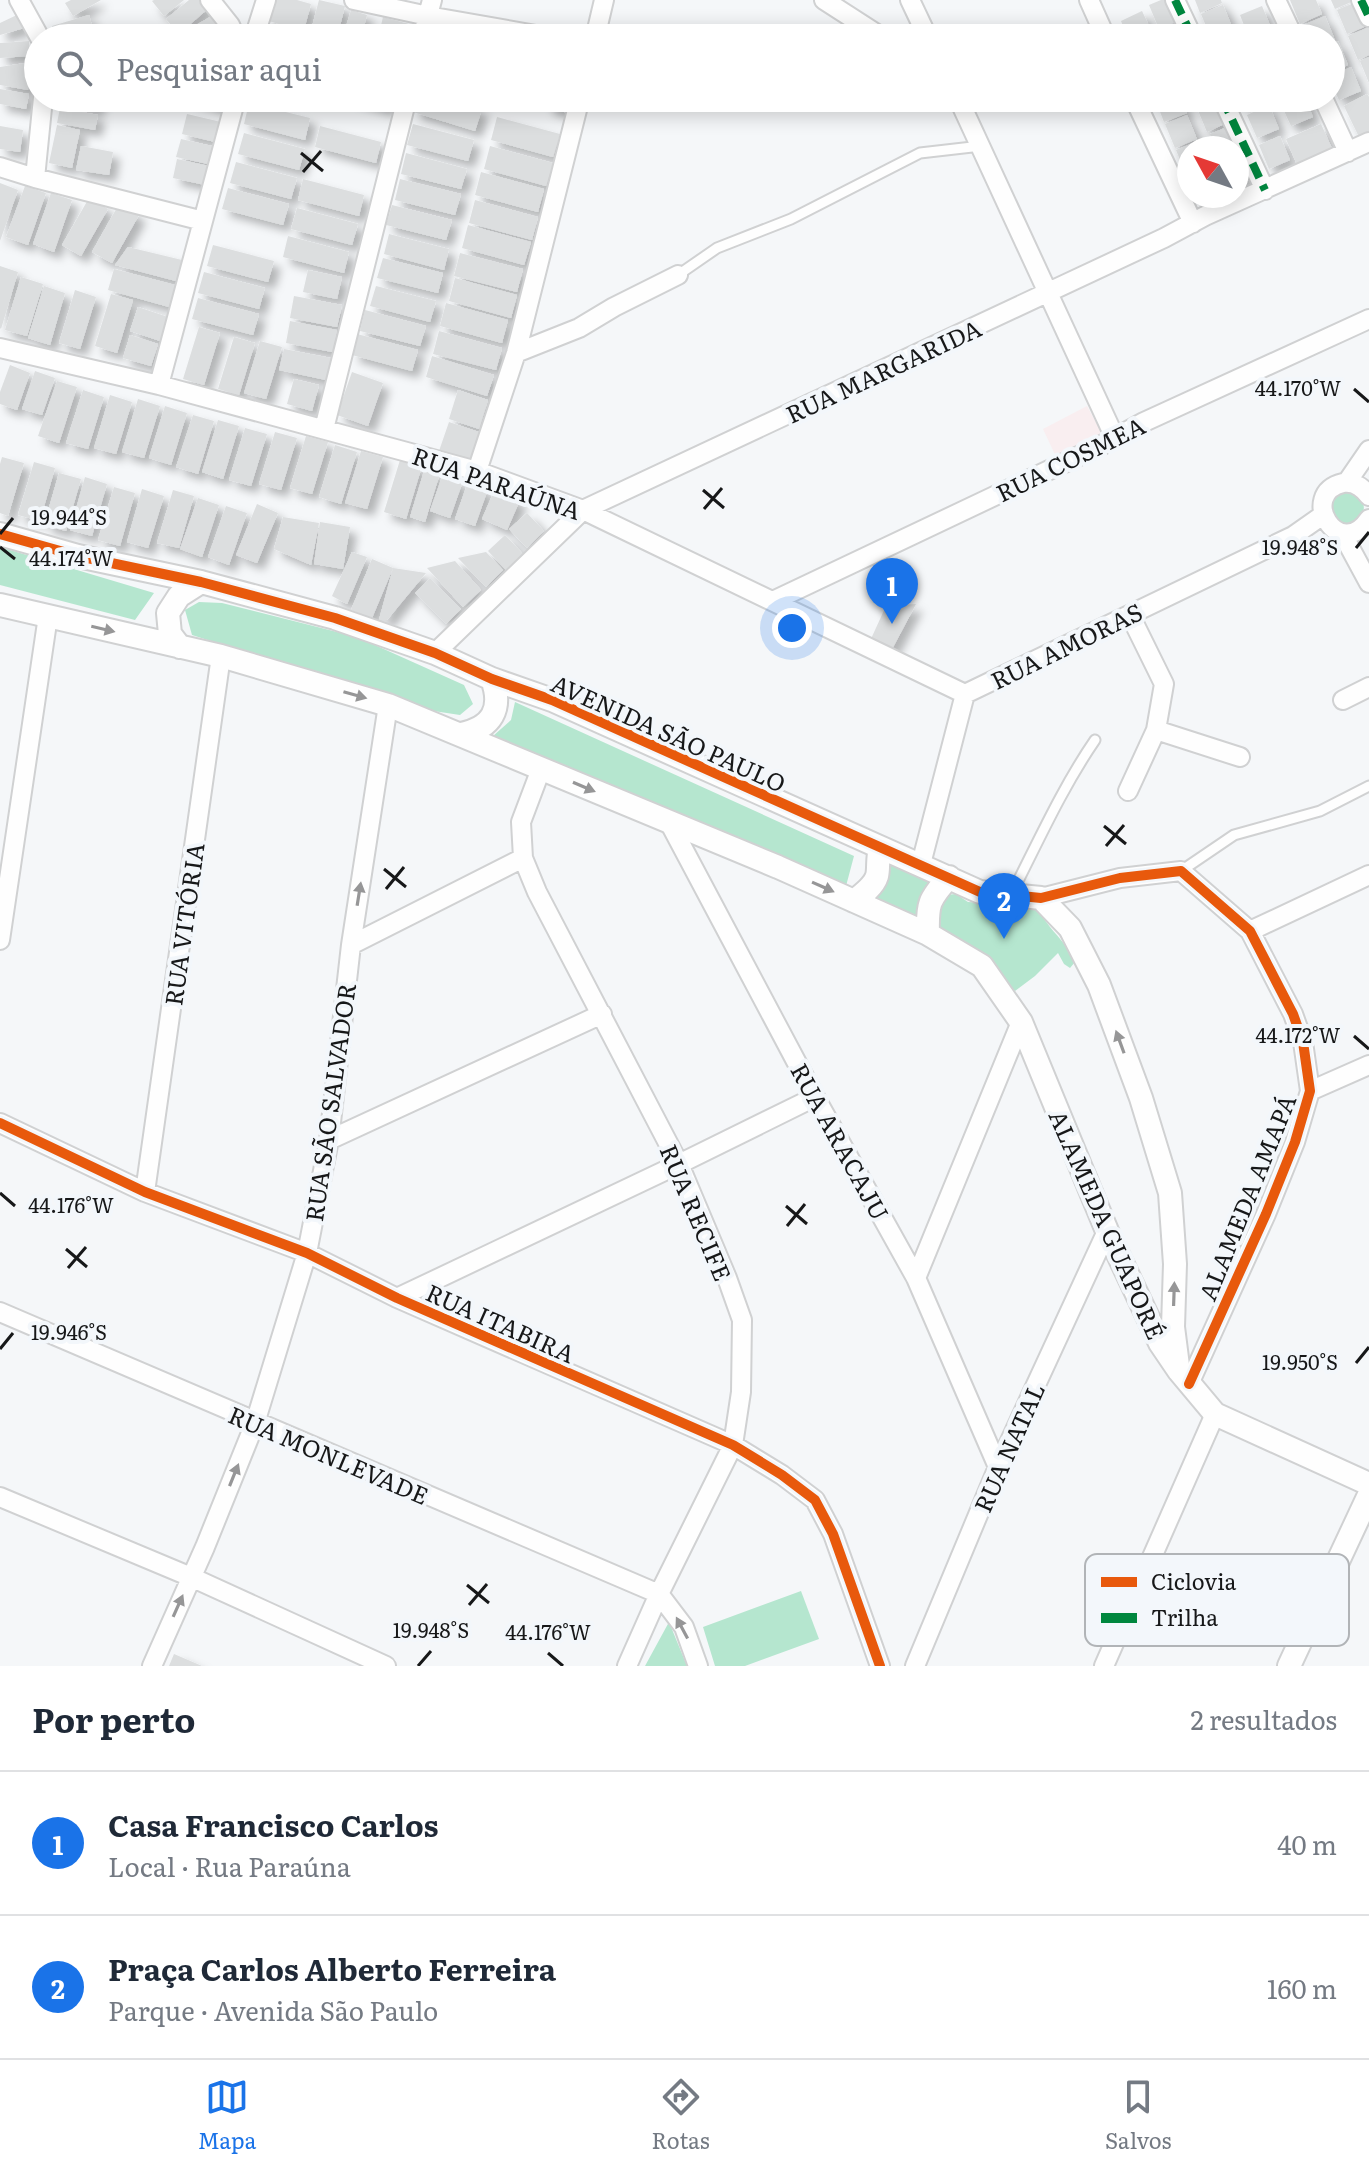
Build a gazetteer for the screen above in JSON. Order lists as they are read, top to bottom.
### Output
{
  "streets": {
    "street": [
      "RUA MARGARIDA",
      "RUA COSMEA",
      "RUA PARAÚNA",
      "RUA AMORAS",
      "AVENIDA SÃO PAULO",
      "RUA VITÓRIA",
      "RUA SÃO SALVADOR",
      "RUA ARACAJU",
      "ALAMEDA AMAPÁ",
      "RUA RECIFE",
      "ALAMEDA GUAPORÉ",
      "RUA ITABIRA",
      "RUA NATAL",
      "RUA MONLEVADE"
    ]
  },
  "crossings": [
    ["RUA MARGARIDA", "RUA PARAÚNA"],
    ["RUA MARGARIDA", "AVENIDA SÃO PAULO"],
    ["RUA COSMEA", "RUA PARAÚNA"],
    ["RUA PARAÚNA", "RUA AMORAS"],
    ["RUA AMORAS", "AVENIDA SÃO PAULO"],
    ["AVENIDA SÃO PAULO", "ALAMEDA AMAPÁ"],
    ["RUA VITÓRIA", "RUA ITABIRA"],
    ["RUA SÃO SALVADOR", "RUA ITABIRA"],
    ["RUA SÃO SALVADOR", "RUA MONLEVADE"],
    ["RUA ARACAJU", "RUA NATAL"],
    ["ALAMEDA AMAPÁ", "ALAMEDA GUAPORÉ"],
    ["RUA RECIFE", "RUA ITABIRA"],
    ["RUA RECIFE", "RUA MONLEVADE"],
    ["ALAMEDA GUAPORÉ", "RUA NATAL"]
  ],
  "one_way": ["RUA SÃO SALVADOR"],
  "legend": ["Ciclovia", "Trilha"],
  "north": "top left",
  "page": {
    "search": "Pesquisar aqui",
    "pins": ["1", "2"],
    "heading": ["Por perto", "2 resultados"],
    "list": [
      {
        "mark": "1",
        "name": "Casa Francisco Carlos",
        "note": "Local · Rua Paraúna",
        "value": "40 m"
      },
      {
        "mark": "2",
        "name": "Praça Carlos Alberto Ferreira",
        "note": "Parque · Avenida São Paulo",
        "value": "160 m"
      }
    ],
    "nav": ["Mapa", "Rotas", "Salvos"]
  },
  "coordinates": [
    "44.170°W",
    "19.944°S",
    "19.948°S",
    "44.174°W",
    "44.172°W",
    "44.176°W",
    "19.946°S",
    "19.950°S"
  ]
}
